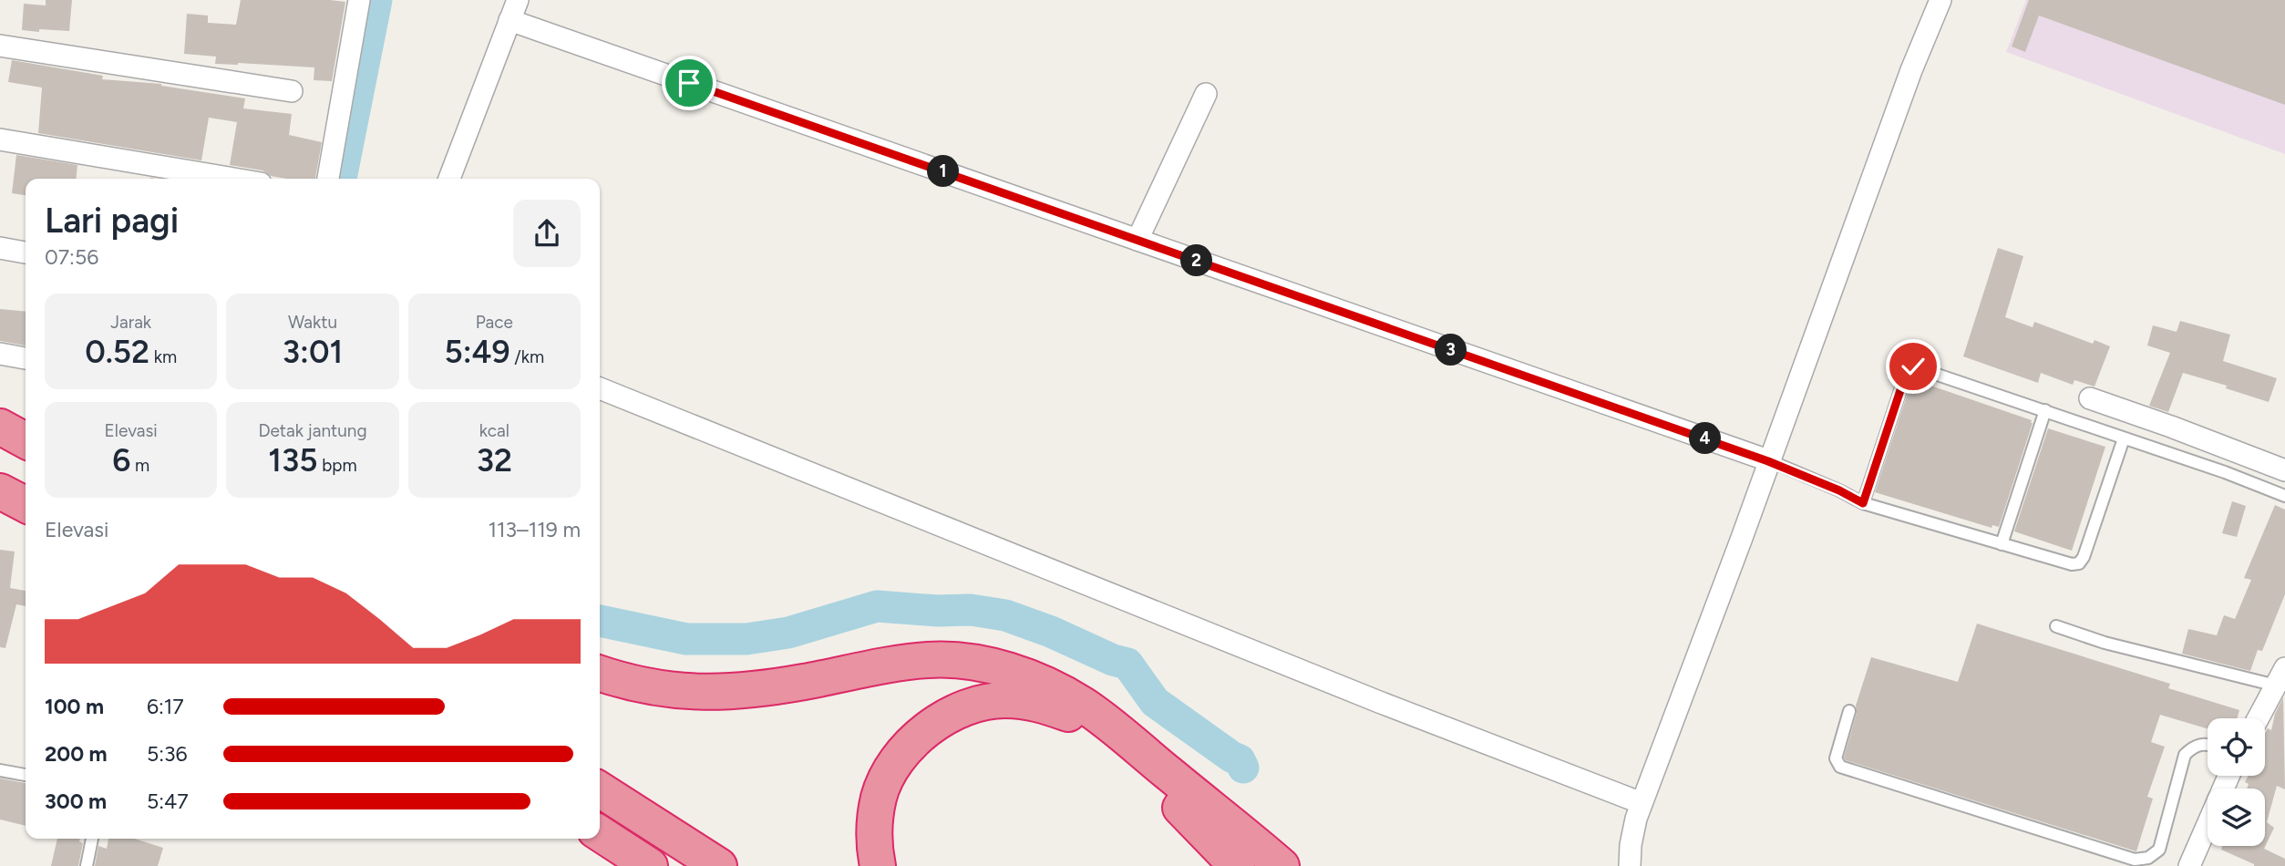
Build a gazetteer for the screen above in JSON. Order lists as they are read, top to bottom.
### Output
{
  "page": {
    "pins": [
      "1",
      "2",
      "3",
      "4"
    ],
    "heading": ["Lari pagi", "07:56"],
    "stats": [
      ["Jarak", "0.52 km"],
      ["Waktu", "3:01"],
      ["Pace", "5:49 /km"],
      ["Elevasi", "6 m"],
      ["Detak jantung", "135 bpm"],
      ["kcal", "32"]
    ],
    "chart": ["Elevasi", "113–119 m"],
    "list": [
      {
        "name": "100 m",
        "note": "6:17"
      },
      {
        "name": "200 m",
        "note": "5:36"
      },
      {
        "name": "300 m",
        "note": "5:47"
      }
    ]
  }
}
